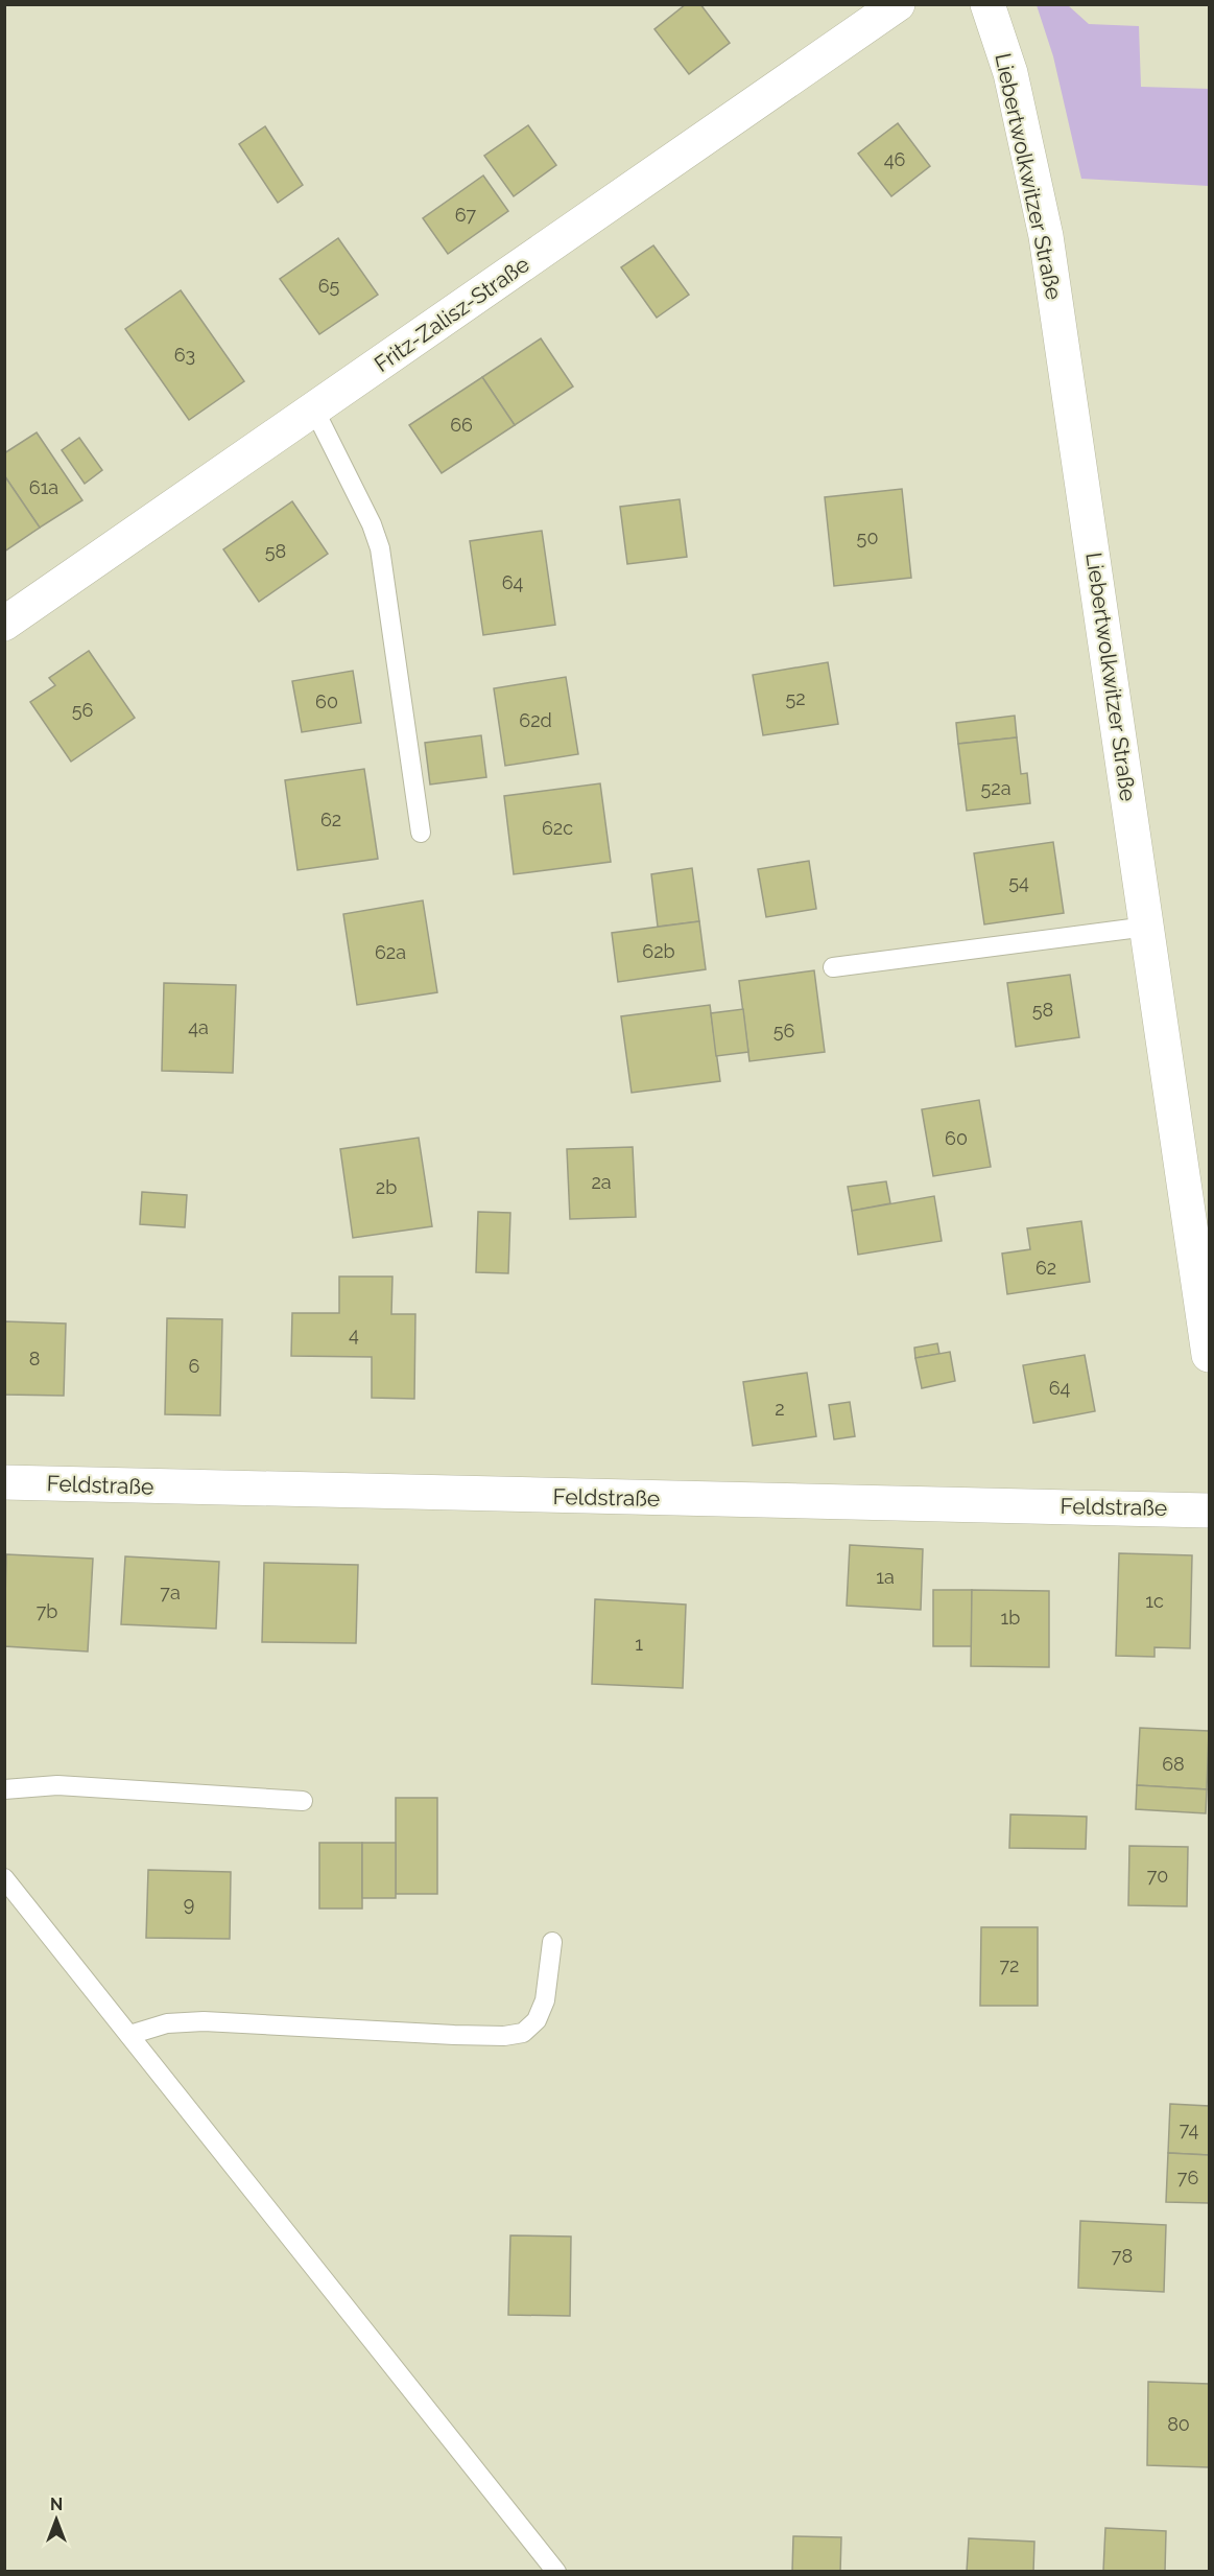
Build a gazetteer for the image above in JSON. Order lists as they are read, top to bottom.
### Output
{
  "streets": {
    "street": ["Liebertwolkwitzer Straße", "Fritz-Zalisz-Straße", "Feldstraße"]
  },
  "house_numbers": [
    "46",
    "67",
    "65",
    "63",
    "66",
    "61a",
    "50",
    "58",
    "64",
    "52",
    "60",
    "56",
    "62d",
    "52a",
    "62",
    "62c",
    "54",
    "62b",
    "62a",
    "58",
    "4a",
    "56",
    "60",
    "2a",
    "2b",
    "62",
    "4",
    "8",
    "6",
    "64",
    "2",
    "1a",
    "7a",
    "1c",
    "7b",
    "1b",
    "1",
    "68",
    "70",
    "9",
    "72",
    "74",
    "76",
    "78",
    "80"
  ],
  "north": "top"
}
